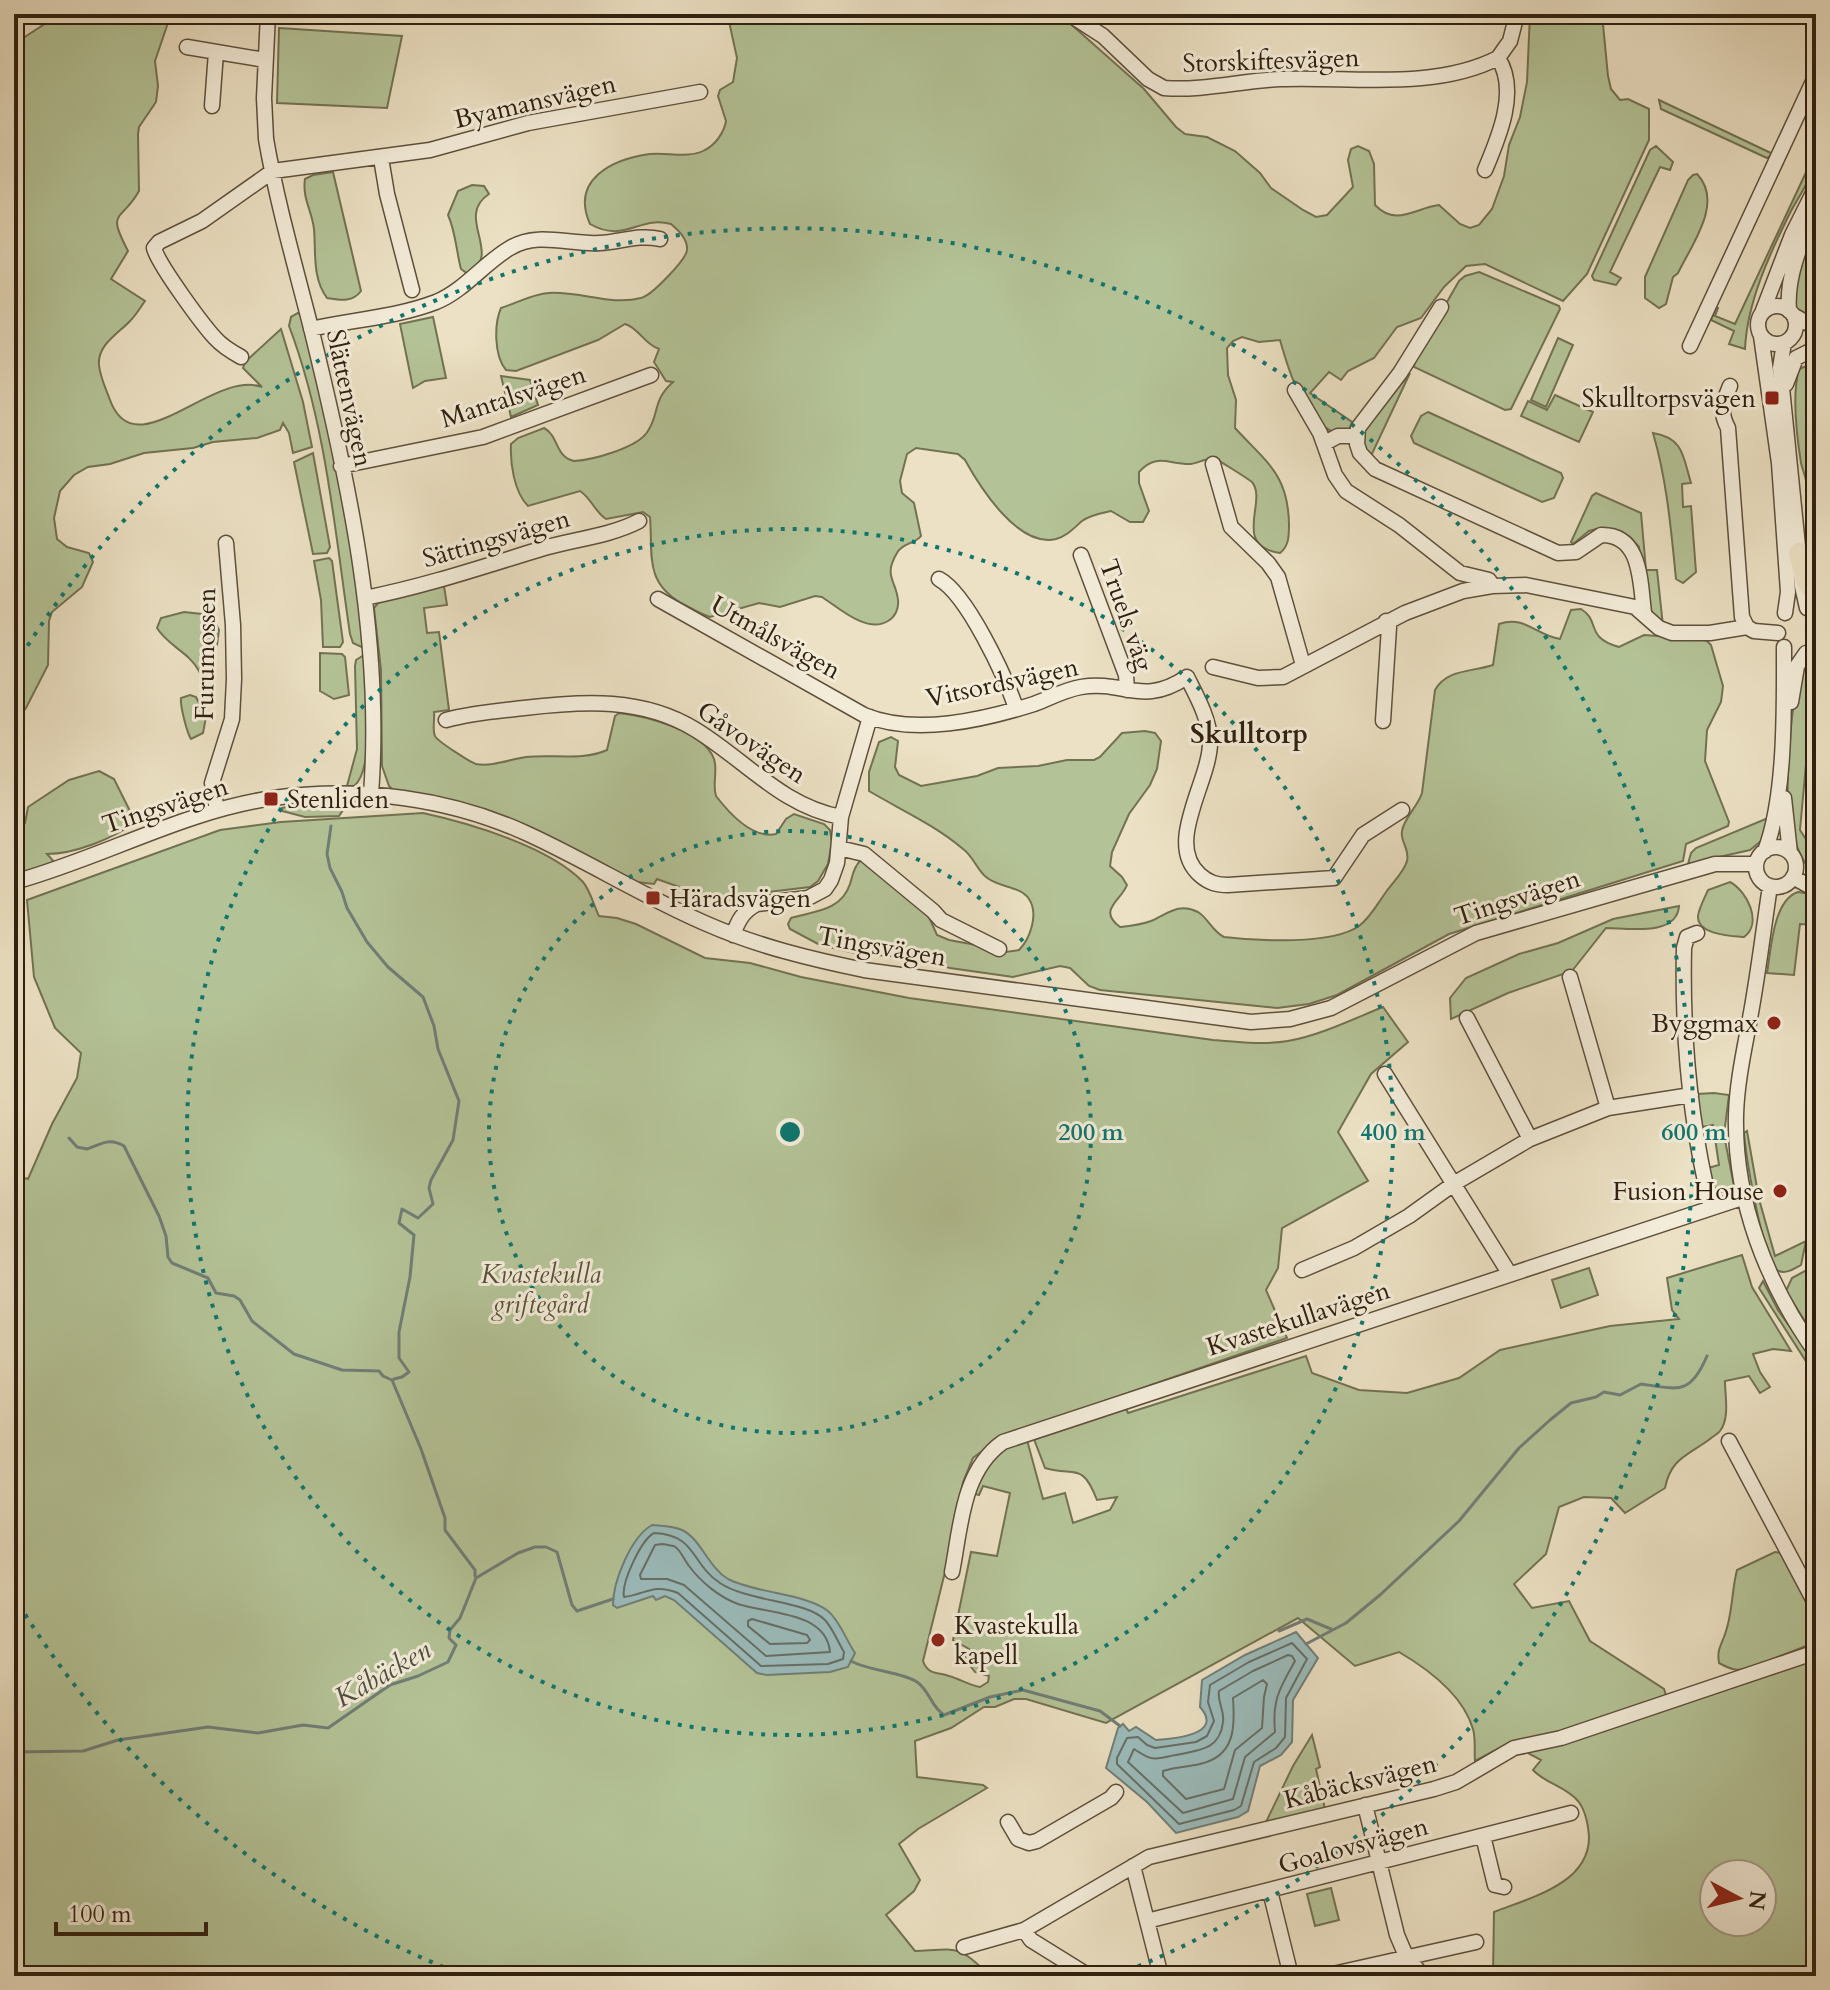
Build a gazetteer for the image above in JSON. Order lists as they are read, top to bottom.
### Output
{
  "streets": {
    "street": [
      "Storskiftesvägen",
      "Byamansvägen",
      "Mantalsvägen",
      "Slättenvägen",
      "Sättingsvägen",
      "Truels väg",
      "Utmålsvägen",
      "Furumossen",
      "Vitsordsvägen",
      "Gåvovägen",
      "Tingsvägen",
      "Kvastekullavägen",
      "Kåbäcksvägen",
      "Goalovsvägen"
    ]
  },
  "crossings": [
    ["Byamansvägen", "Slättenvägen"],
    ["Mantalsvägen", "Slättenvägen"],
    ["Slättenvägen", "Sättingsvägen"],
    ["Slättenvägen", "Tingsvägen"],
    ["Truels väg", "Vitsordsvägen"],
    ["Utmålsvägen", "Vitsordsvägen"],
    ["Furumossen", "Tingsvägen"]
  ],
  "districts": ["Skulltorp"],
  "water": ["Kåbäcken"],
  "parks": ["Kvastekulla griftegård"],
  "places": {
    "transit": ["Skulltorpsvägen", "Stenliden", "Häradsvägen"],
    "other": ["Byggmax", "Fusion House", "Kvastekulla kapell"]
  },
  "scale_bar": "100 m",
  "north": "right",
  "rings": ["200 m", "400 m", "600 m"]
}
